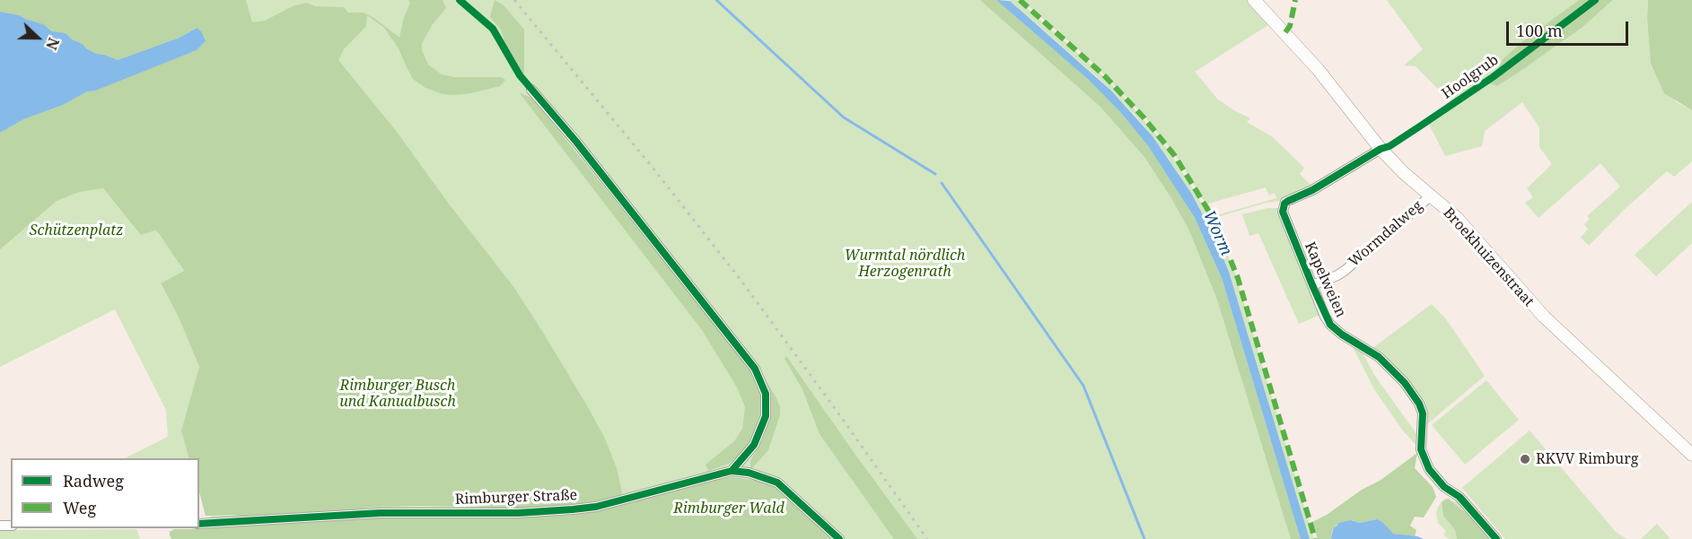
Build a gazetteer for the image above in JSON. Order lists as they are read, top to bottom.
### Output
{
  "streets": {
    "street": [
      "Wormdalweg",
      "Broekhuizenstraat",
      "Kapelweien",
      "Rimburger Straße"
    ],
    "cycle path": ["Hoolgrub"]
  },
  "crossings": [
    ["Wormdalweg", "Broekhuizenstraat"],
    ["Wormdalweg", "Kapelweien"],
    ["Broekhuizenstraat", "Kapelweien"]
  ],
  "water": ["Worm"],
  "parks": [
    "Schützenplatz",
    "Wurmtal nördlich Herzogenrath",
    "Rimburger Busch und Kanualbusch",
    "Rimburger Wald"
  ],
  "places": ["RKVV Rimburg"],
  "legend": ["Radweg", "Weg"],
  "scale_bar": "100 m",
  "north": "right"
}
